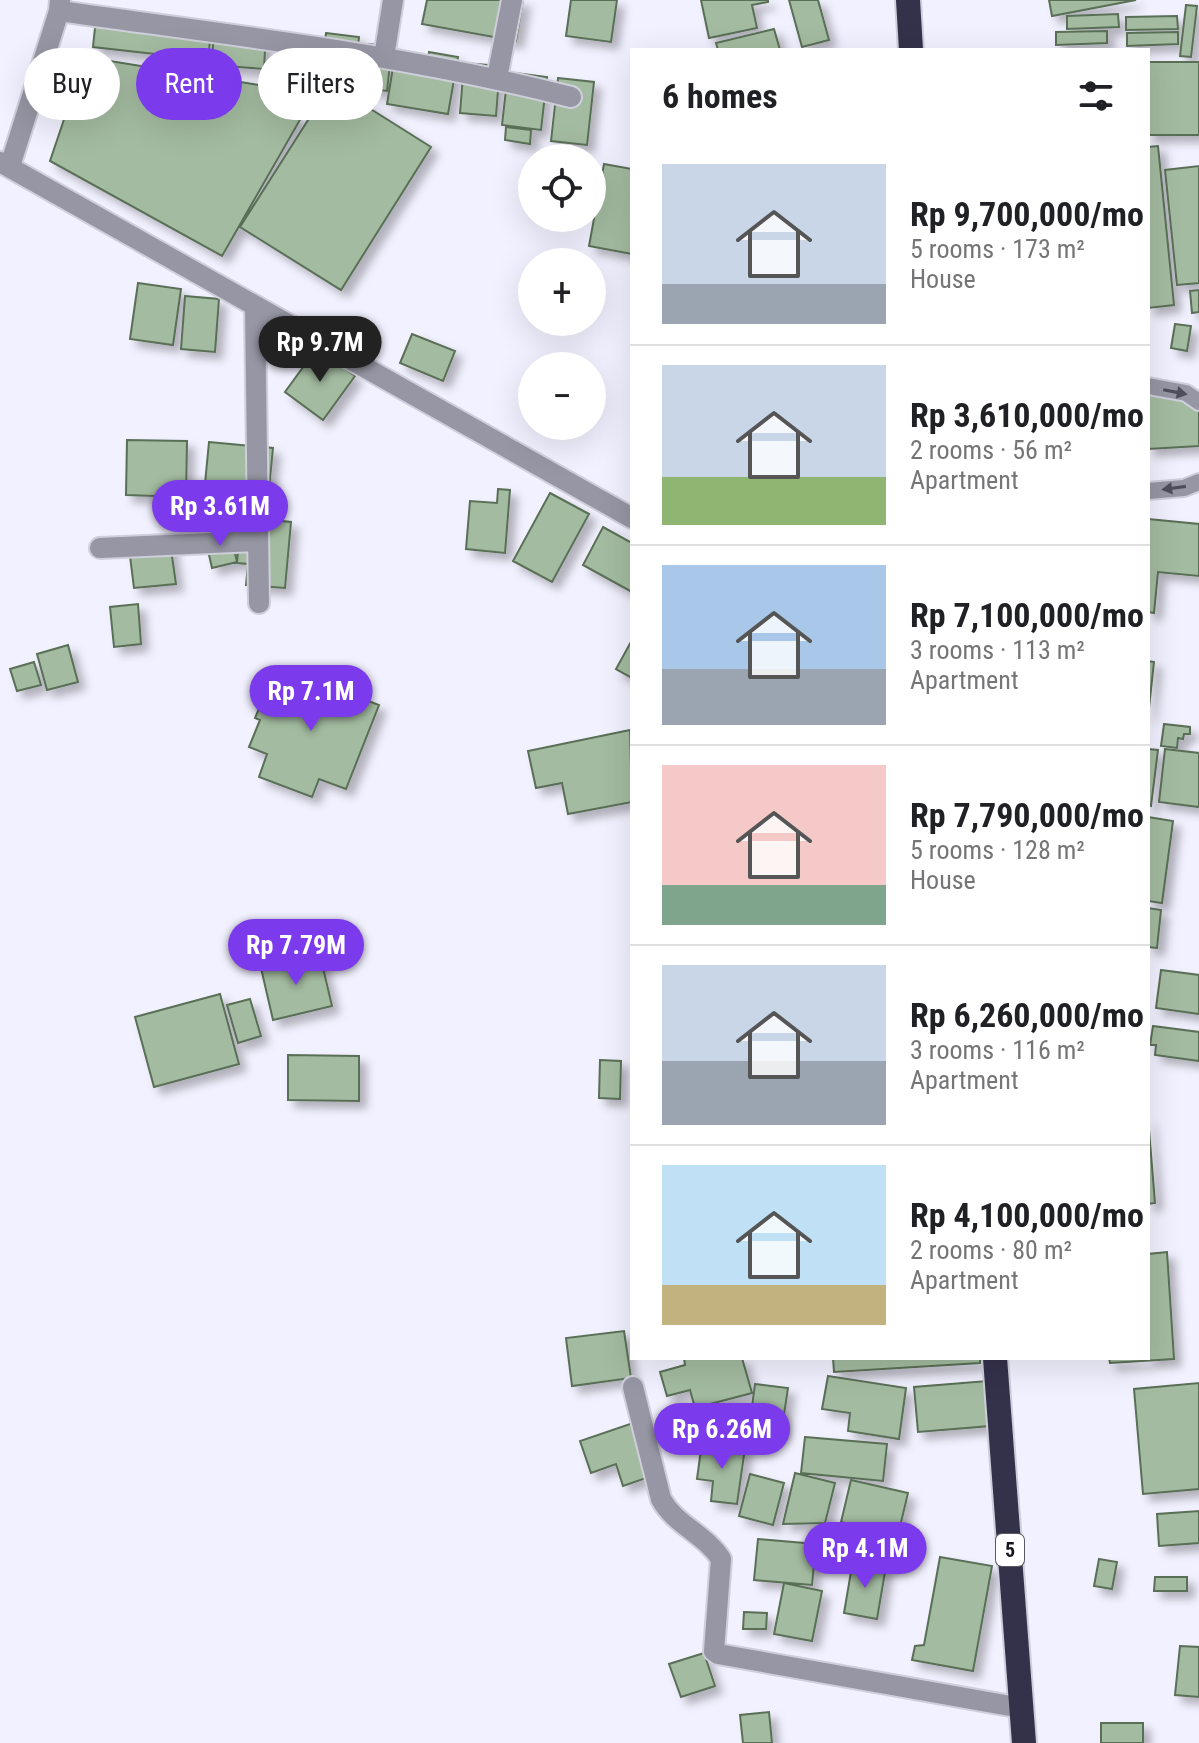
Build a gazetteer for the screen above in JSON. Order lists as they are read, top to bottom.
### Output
{
  "streets": {
    "highway": ["5"]
  },
  "page": {
    "chip": ["Buy", "Rent", "Filters"],
    "heading": "6 homes",
    "map_buttons": ["+", "−"],
    "list": [
      {
        "name": "Rp 9,700,000/mo",
        "note": "5 rooms · 173 m² · House"
      },
      {
        "name": "Rp 3,610,000/mo",
        "note": "2 rooms · 56 m² · Apartment"
      },
      {
        "name": "Rp 7,100,000/mo",
        "note": "3 rooms · 113 m² · Apartment"
      },
      {
        "name": "Rp 7,790,000/mo",
        "note": "5 rooms · 128 m² · House"
      },
      {
        "name": "Rp 6,260,000/mo",
        "note": "3 rooms · 116 m² · Apartment"
      },
      {
        "name": "Rp 4,100,000/mo",
        "note": "2 rooms · 80 m² · Apartment"
      }
    ],
    "price": [
      "Rp 9.7M",
      "Rp 3.61M",
      "Rp 7.1M",
      "Rp 7.79M",
      "Rp 6.26M",
      "Rp 4.1M"
    ]
  }
}
